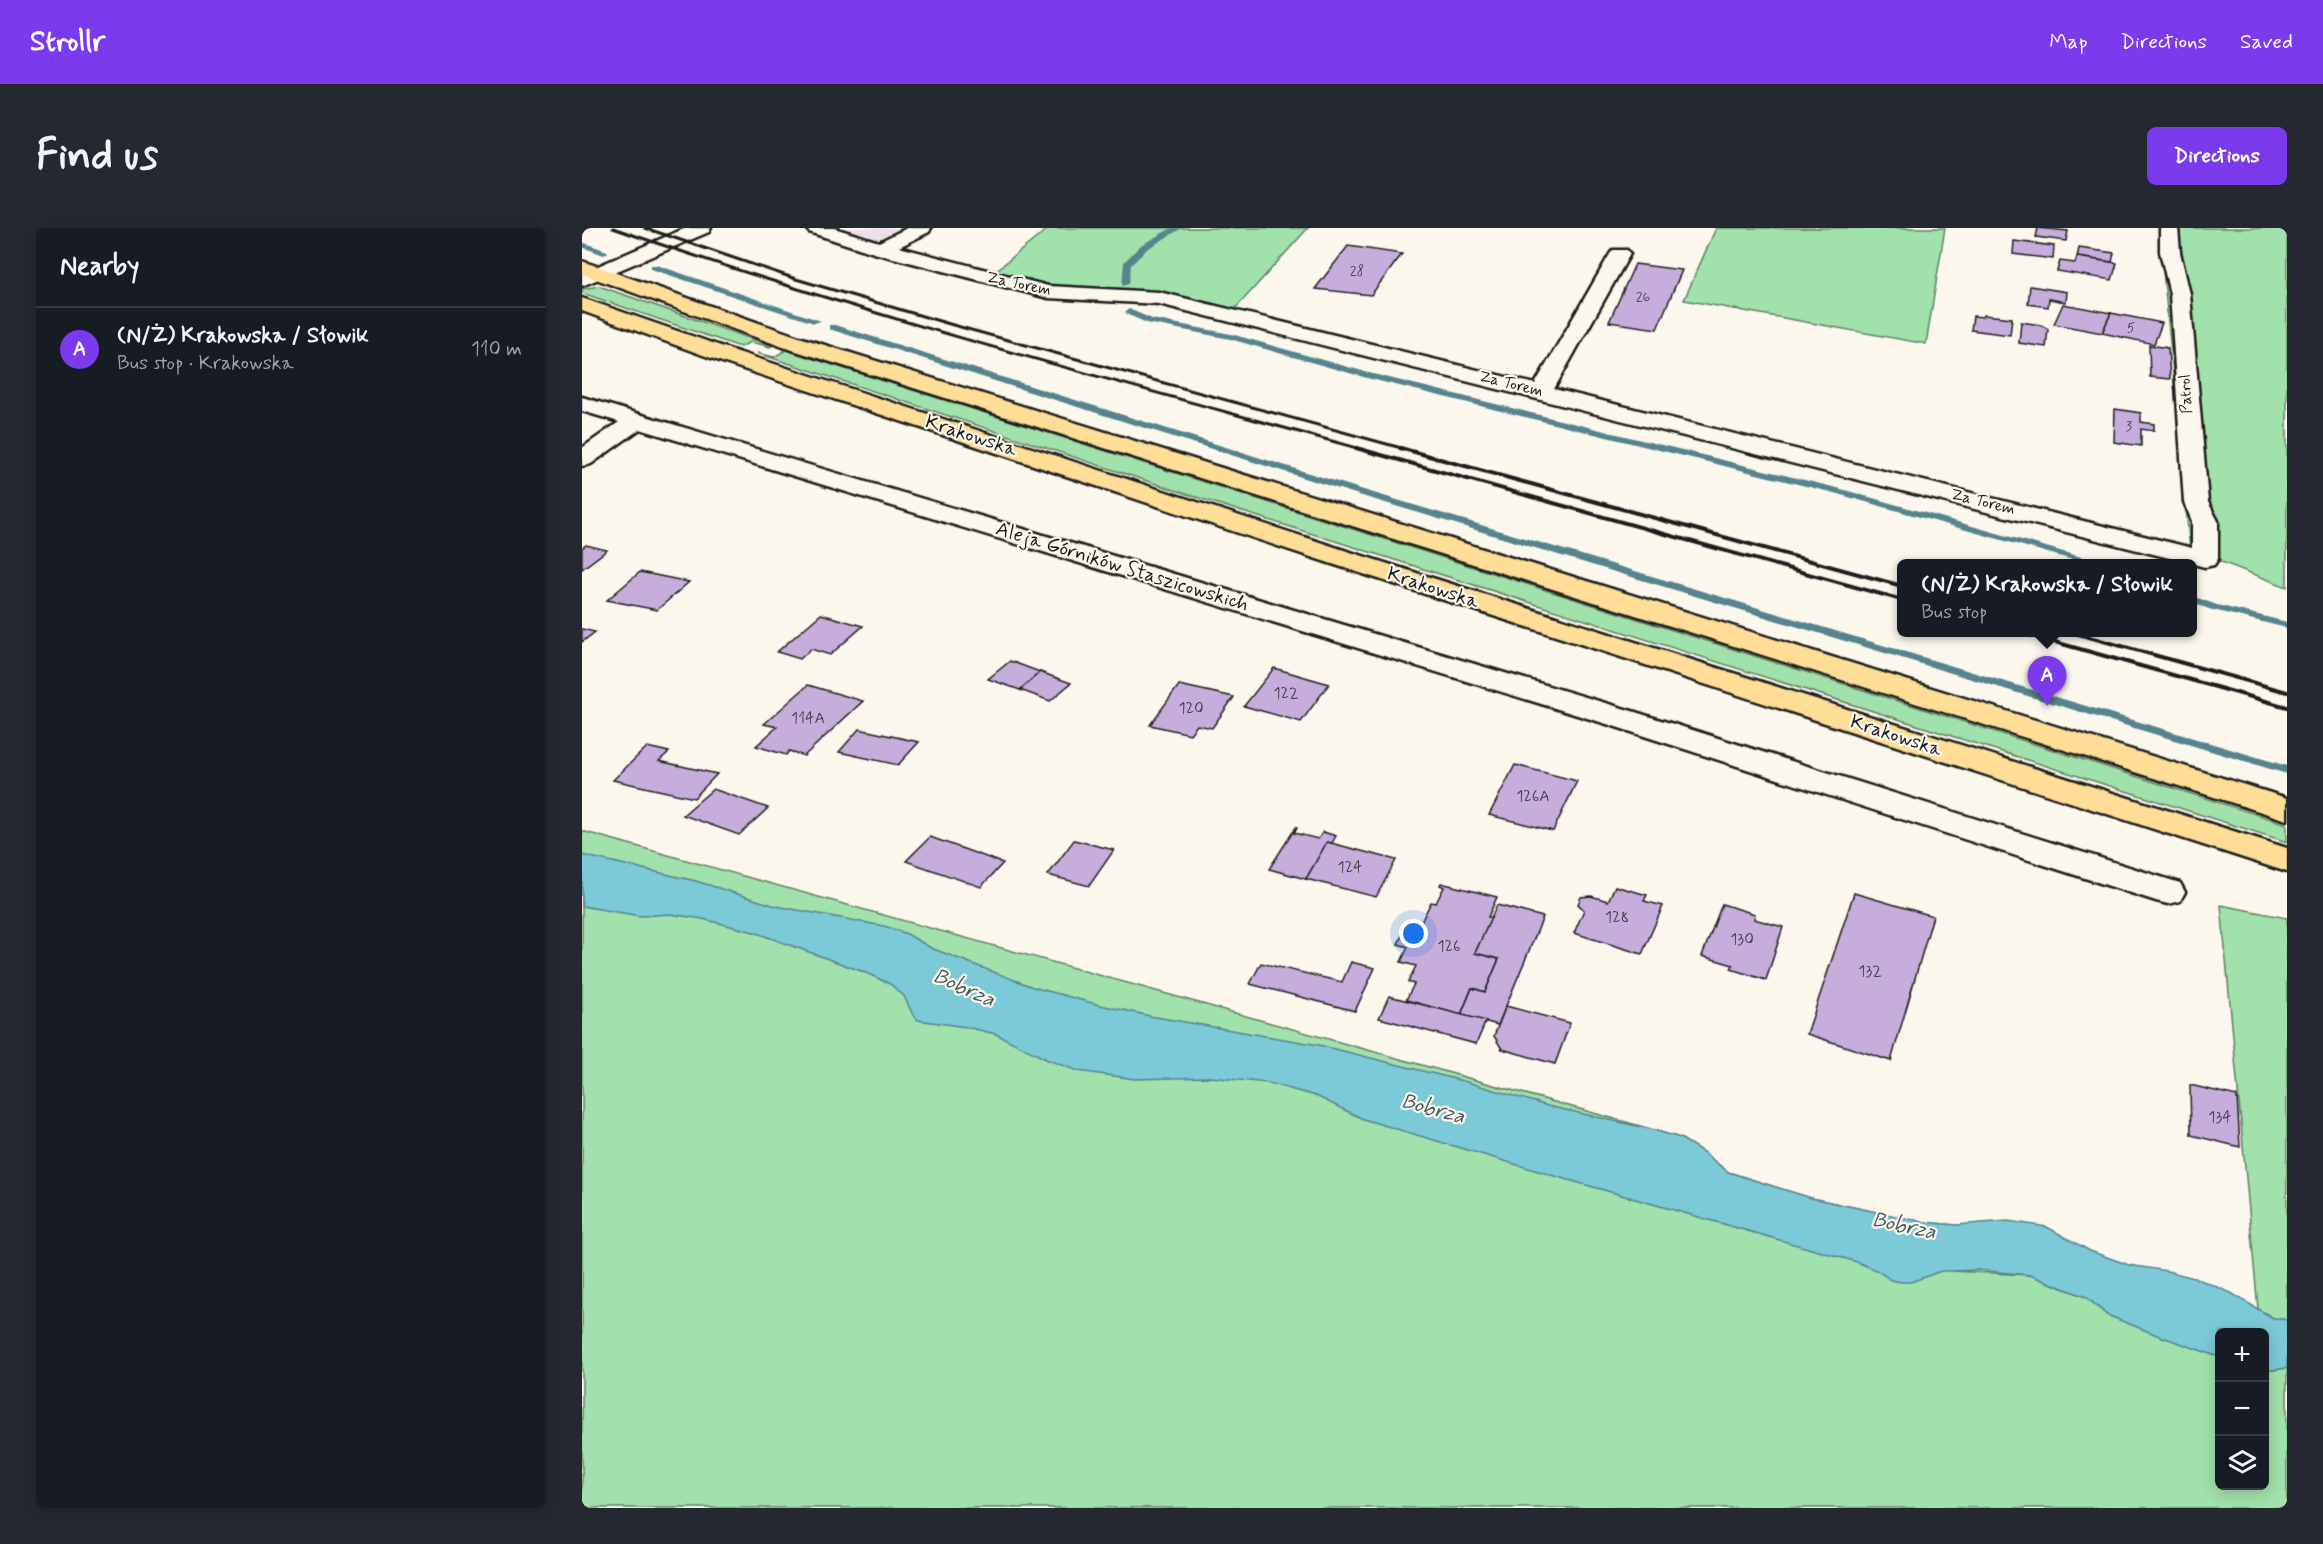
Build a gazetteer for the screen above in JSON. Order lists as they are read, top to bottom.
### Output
{
  "streets": {
    "main road": ["Krakowska"],
    "street": ["Za Torem", "Patrol", "Aleja Górników Staszicowskich"]
  },
  "crossings": [
    ["Za Torem", "Patrol"]
  ],
  "water": ["Bobrza"],
  "house_numbers": [
    "28",
    "26",
    "5",
    "3",
    "122",
    "120",
    "114A",
    "126A",
    "124",
    "128",
    "130",
    "126",
    "132",
    "134"
  ],
  "page": {
    "header": "Strollr",
    "nav": ["Map", "Directions", "Saved"],
    "buttons": "Directions",
    "title": "Find us",
    "heading": "Nearby",
    "list": [
      {
        "mark": "A",
        "name": "(N/Ż) Krakowska / Słowik",
        "note": "Bus stop · Krakowska",
        "value": "110 m"
      }
    ],
    "popup": ["(N/Ż) Krakowska / Słowik", "Bus stop"],
    "pins": "A",
    "map_buttons": ["+", "−"]
  }
}
